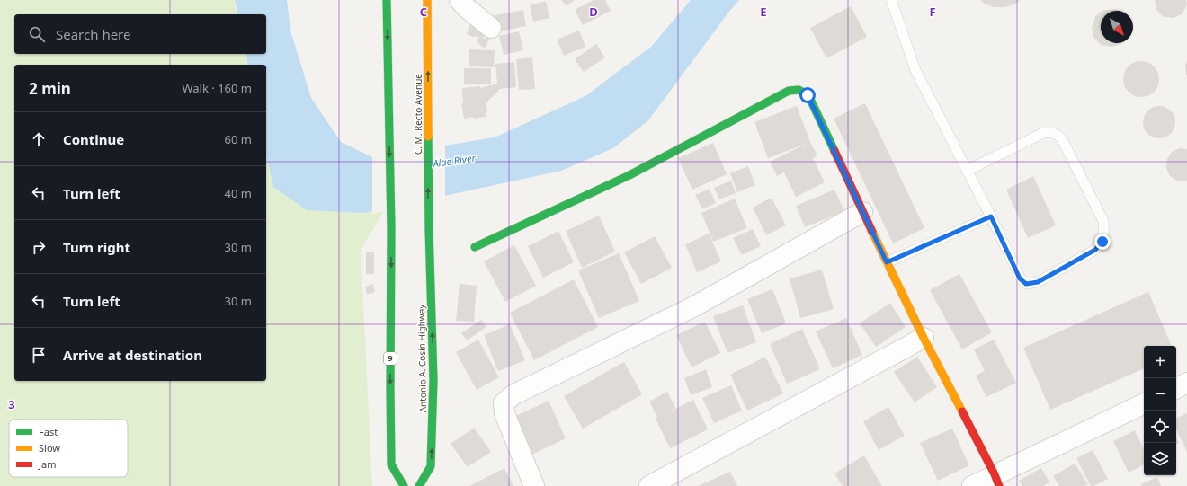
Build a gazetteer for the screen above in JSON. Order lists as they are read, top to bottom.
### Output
{
  "streets": {
    "main road": ["C. M. Recto Avenue", "9", "Antonio A. Cosin Highway"]
  },
  "crossings": [
    ["C. M. Recto Avenue", "Antonio A. Cosin Highway"]
  ],
  "water": ["Alae River"],
  "legend": ["Fast", "Slow", "Jam"],
  "north": "bottom right",
  "page": {
    "search": "Search here",
    "heading": ["2 min", "Walk · 160 m"],
    "list": [
      ["Continue", "60 m"],
      ["Turn left", "40 m"],
      ["Turn right", "30 m"],
      ["Turn left", "30 m"],
      "Arrive at destination"
    ],
    "map_buttons": ["+", "−"]
  },
  "grid": {
    "columns": [
      "C",
      "D",
      "E",
      "F"
    ],
    "rows": ["3"]
  }
}
